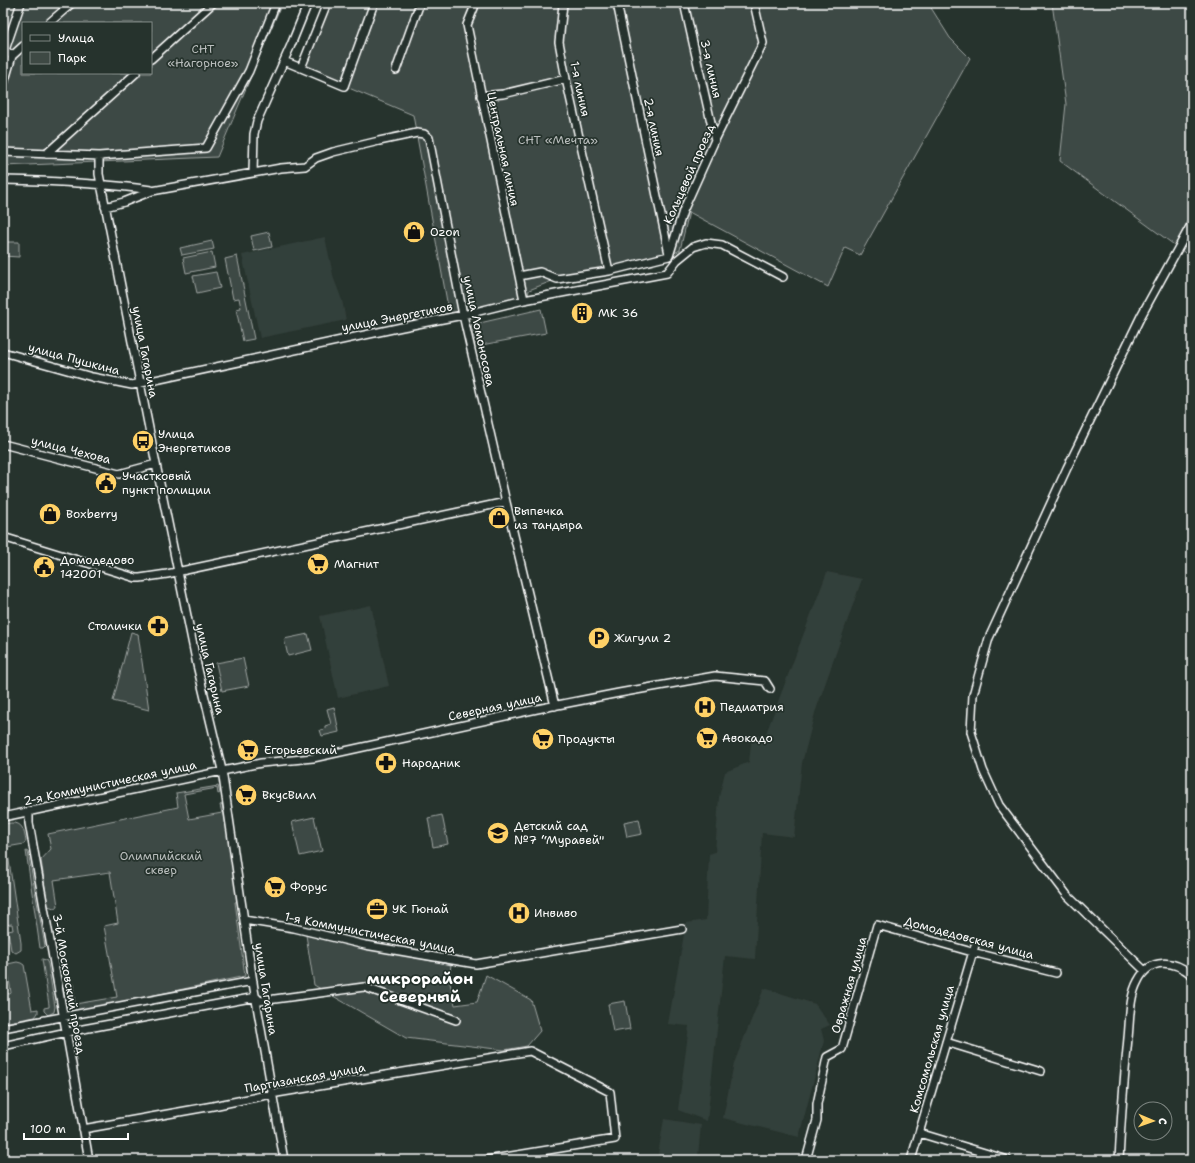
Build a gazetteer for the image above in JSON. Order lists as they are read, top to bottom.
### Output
{
  "streets": {
    "street": [
      "3-я линия",
      "1-я линия",
      "2-я линия",
      "Центральная линия",
      "Кольцевой проезд",
      "улица Энергетиков",
      "улица Ломоносова",
      "улица Гагарина",
      "улица Пушкина",
      "улица Чехова",
      "Северная улица",
      "2-я Коммунистическая улица",
      "1-я Коммунистическая улица",
      "Домодедовская улица",
      "3-й Московский проезд",
      "Овражная улица",
      "Комсомольская улица",
      "Партизанская улица"
    ]
  },
  "crossings": [
    ["3-я линия", "Кольцевой проезд"],
    ["2-я линия", "Кольцевой проезд"],
    ["Центральная линия", "улица Энергетиков"],
    ["улица Энергетиков", "улица Ломоносова"],
    ["улица Энергетиков", "улица Гагарина"],
    ["улица Энергетиков", "улица Пушкина"],
    ["улица Ломоносова", "Северная улица"],
    ["улица Гагарина", "улица Пушкина"],
    ["улица Гагарина", "улица Чехова"],
    ["улица Гагарина", "Северная улица"],
    ["улица Гагарина", "2-я Коммунистическая улица"],
    ["улица Гагарина", "1-я Коммунистическая улица"],
    ["улица Гагарина", "Партизанская улица"],
    ["Северная улица", "2-я Коммунистическая улица"],
    ["2-я Коммунистическая улица", "3-й Московский проезд"],
    ["Домодедовская улица", "Овражная улица"],
    ["Домодедовская улица", "Комсомольская улица"],
    ["3-й Московский проезд", "Партизанская улица"]
  ],
  "districts": ["микрорайон Северный"],
  "parks": ["СНТ «Нагорное»", "СНТ «Мечта»", "Олимпийский сквер"],
  "places": {
    "shop": ["Ozon", "Boxberry", "Выпечка из тандыра"],
    "building": ["МК 36"],
    "bus stop": ["Улица Энергетиков"],
    "public building": ["Участковый пункт полиции", "Домодедово 142001"],
    "supermarket": [
      "Магнит",
      "Авокадо",
      "Продукты",
      "Егорьевский",
      "ВкусВилл",
      "Форус"
    ],
    "pharmacy": ["Столички", "Народник"],
    "parking": ["Жигули 2"],
    "hospital": ["Педиатрия", "Инвиво"],
    "school or university": ["Детский сад №7 “Муравей\""],
    "office": ["УК Гюнай"]
  },
  "legend": ["Улица", "Парк"],
  "scale_bar": "100 m",
  "north": "right"
}
